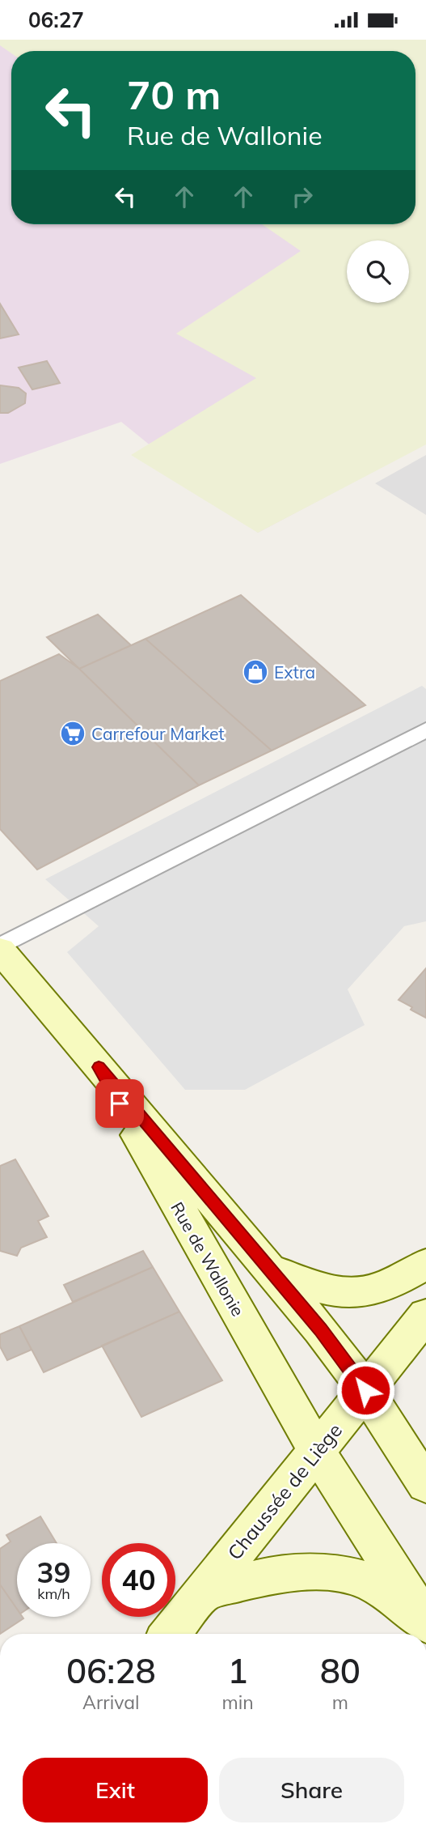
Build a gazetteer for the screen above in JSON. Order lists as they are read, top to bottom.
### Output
{
  "streets": {
    "street": ["Rue de Wallonie", "Chaussée de Liège"]
  },
  "crossings": [
    ["Rue de Wallonie", "Chaussée de Liège"]
  ],
  "places": {
    "shop": ["Extra"],
    "supermarket": ["Carrefour Market"]
  },
  "page": {
    "status": "06:27",
    "turn": ["70 m", "Rue de Wallonie"],
    "speed": "39 km/h",
    "limit": "40",
    "eta": [
      "06:28",
      "Arrival",
      "1",
      "min",
      "80",
      "m"
    ],
    "buttons": ["Exit", "Share"]
  }
}
